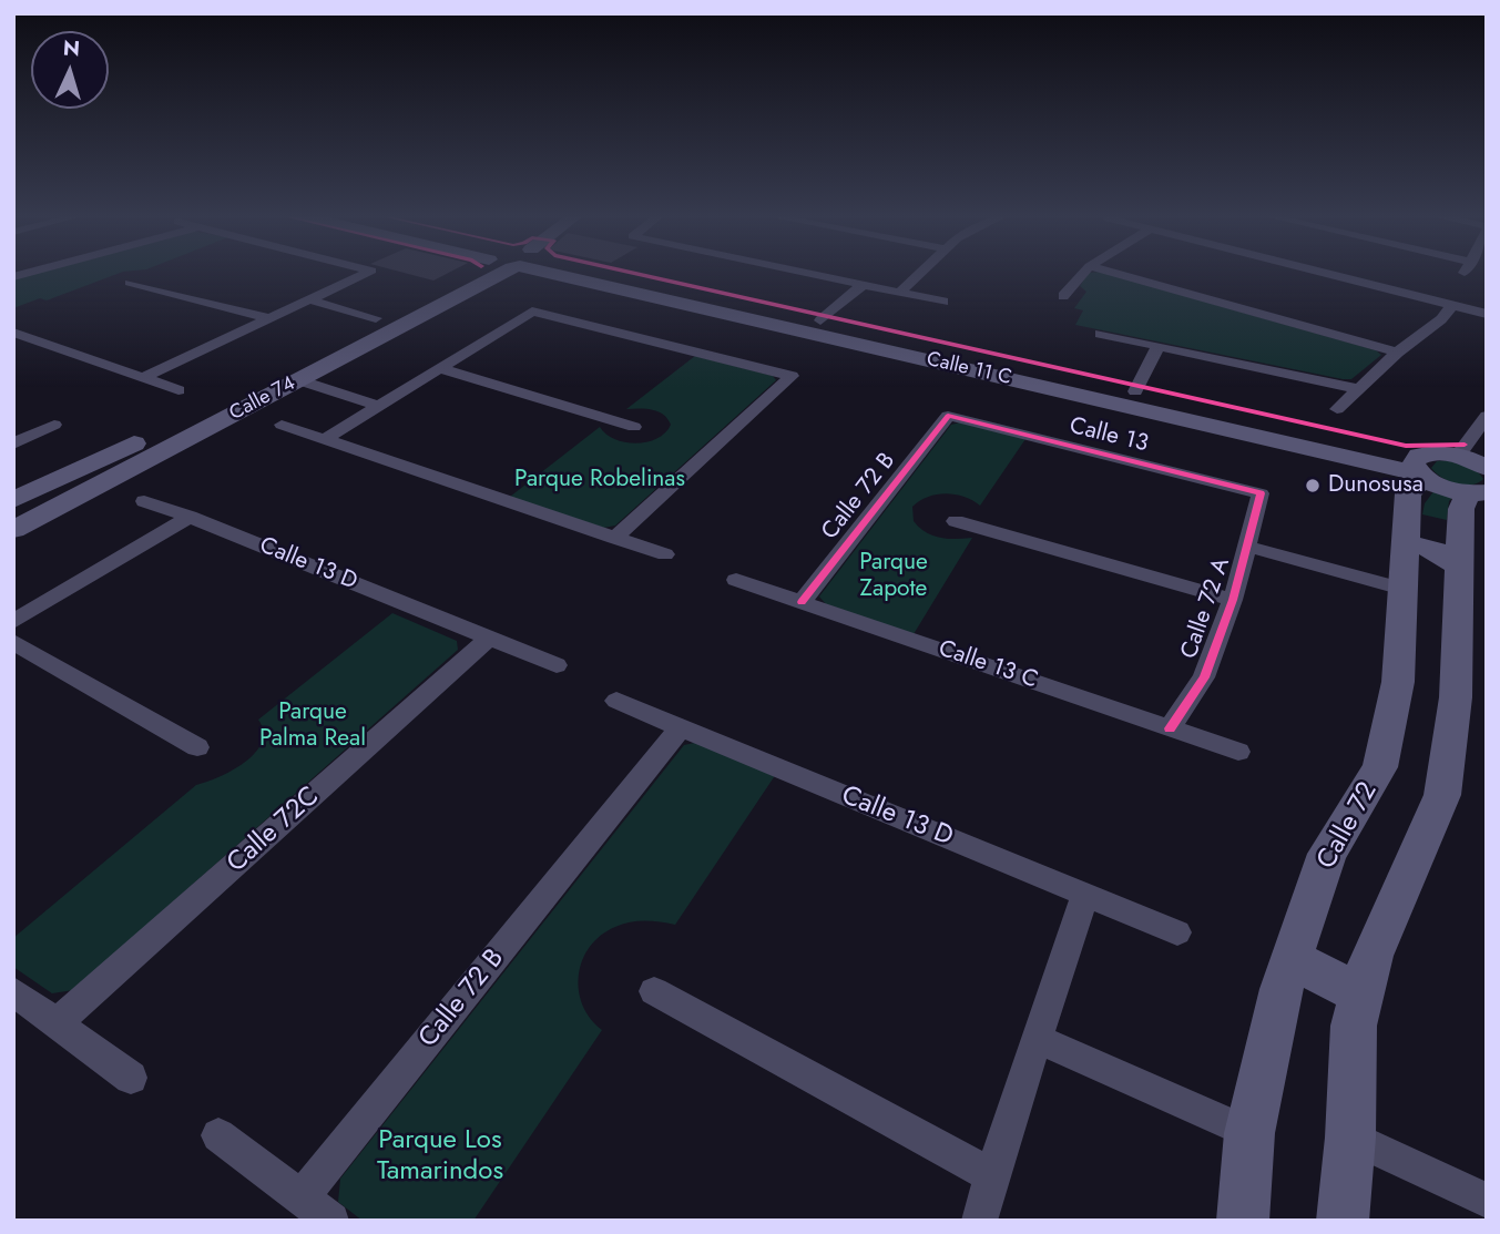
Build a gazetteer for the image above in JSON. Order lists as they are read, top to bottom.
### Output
{
  "streets": {
    "main road": ["Calle 11 C", "Calle 74", "Calle 72"],
    "street": [
      "Calle 13",
      "Calle 72 B",
      "Calle 13 D",
      "Calle 72 A",
      "Calle 13 C",
      "Calle 72C"
    ]
  },
  "crossings": [
    ["Calle 11 C", "Calle 72"],
    ["Calle 13", "Calle 72 B"],
    ["Calle 13", "Calle 72 A"],
    ["Calle 72 B", "Calle 13 D"],
    ["Calle 72 B", "Calle 13 C"],
    ["Calle 13 D", "Calle 72C"],
    ["Calle 72 A", "Calle 13 C"]
  ],
  "parks": [
    "Parque Robelinas",
    "Parque Zapote",
    "Parque Palma Real",
    "Parque Los Tamarindos"
  ],
  "places": ["Dunosusa"],
  "north": "top"
}
